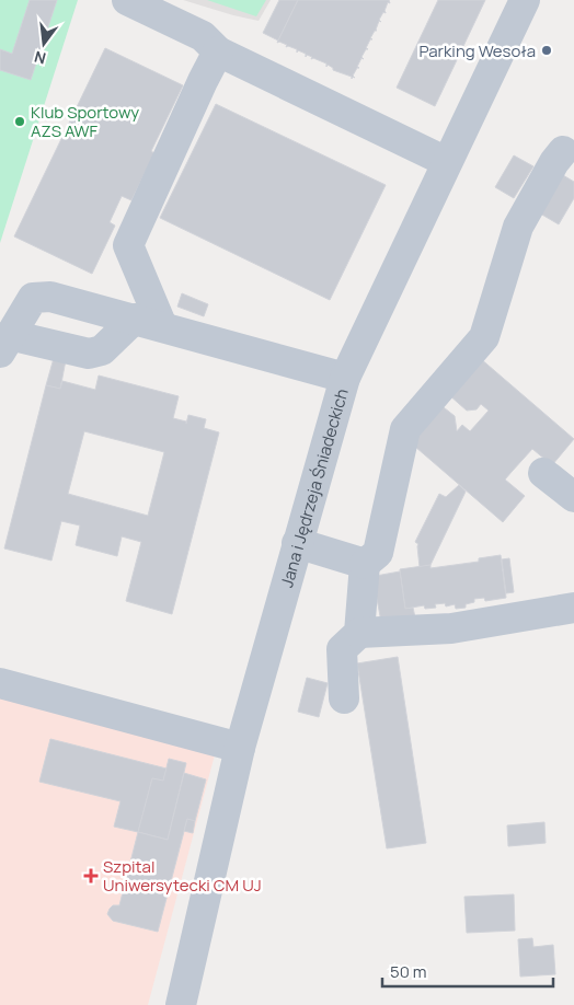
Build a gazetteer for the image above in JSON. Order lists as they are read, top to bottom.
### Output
{
  "streets": {
    "street": ["Jana i Jędrzeja Śniadeckich"]
  },
  "places": {
    "other": ["Parking Wesoła", "Klub Sportowy AZS AWF"],
    "health": ["Szpital Uniwersytecki CM UJ"]
  },
  "scale_bar": "50 m",
  "north": "bottom"
}
